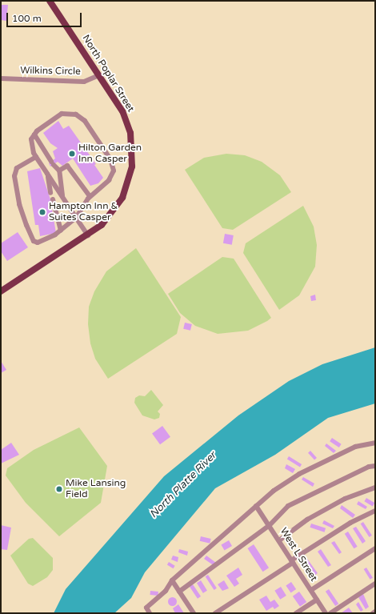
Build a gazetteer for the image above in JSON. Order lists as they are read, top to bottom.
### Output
{
  "streets": {
    "main road": ["North Poplar Street"],
    "street": ["Wilkins Circle", "West L Street"]
  },
  "crossings": [
    ["Wilkins Circle", "North Poplar Street"]
  ],
  "water": ["North Platte River"],
  "places": ["Hilton Garden Inn Casper", "Hampton Inn & Suites Casper", "Mike Lansing Field"],
  "scale_bar": "100 m"
}
